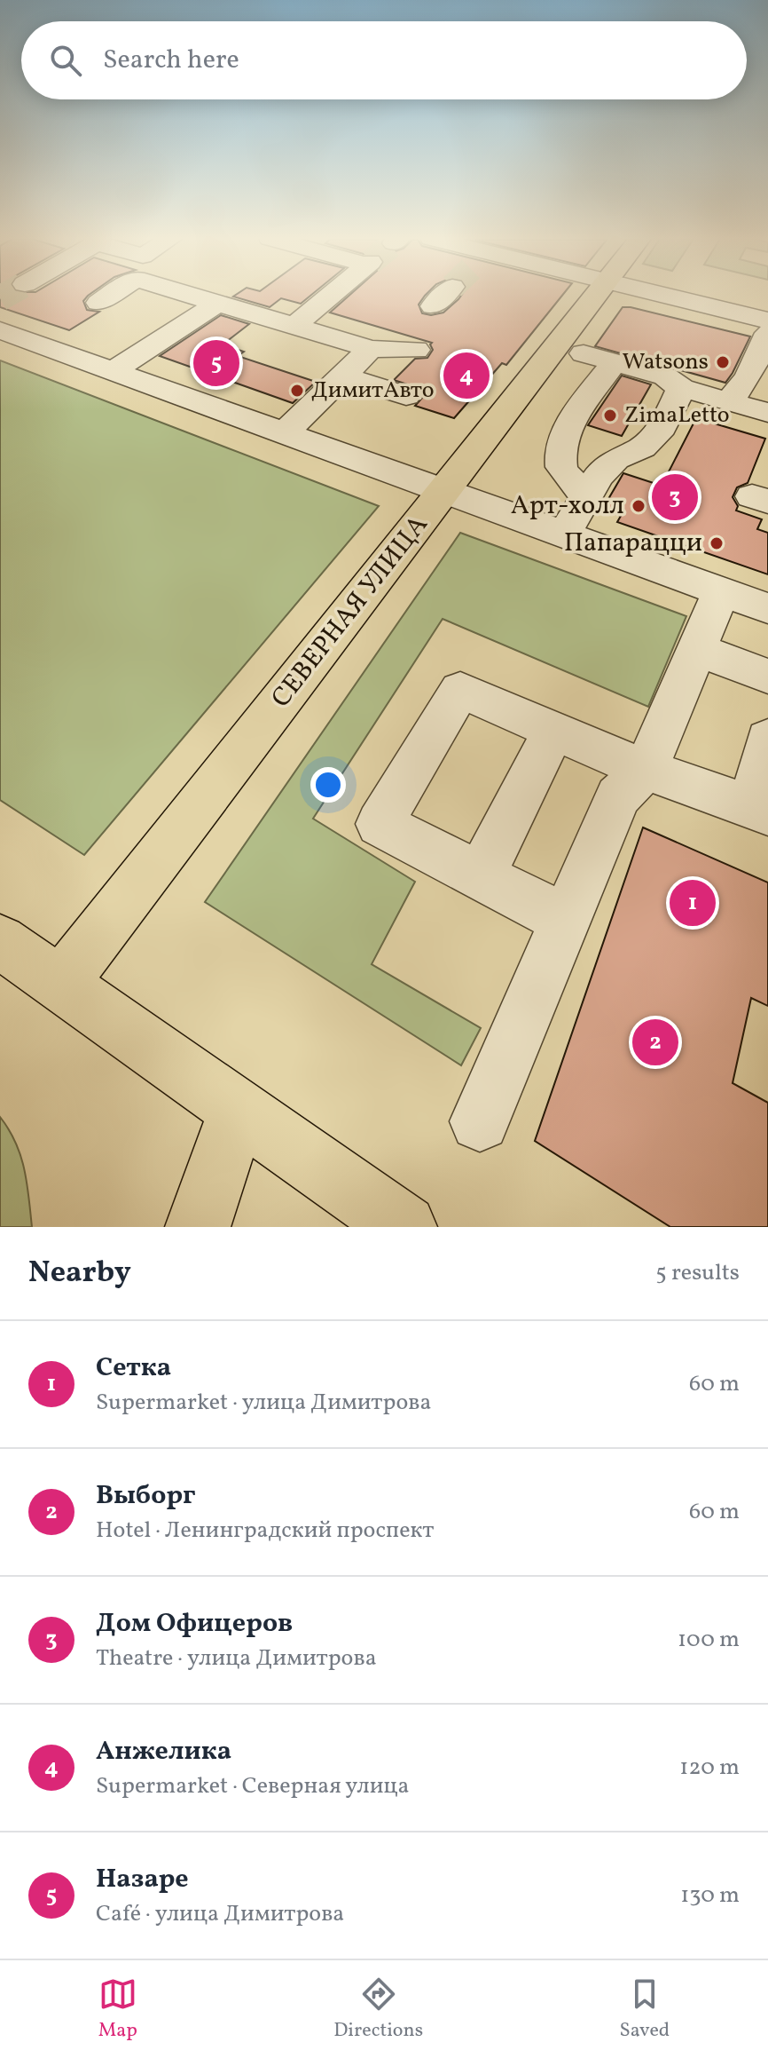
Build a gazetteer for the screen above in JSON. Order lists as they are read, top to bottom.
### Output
{
  "streets": {
    "main road": ["СЕВЕРНАЯ УЛИЦА"]
  },
  "places": [
    "Watsons",
    "ДимитАвто",
    "ZimaLetto",
    "Арт-холл",
    "Папарацци"
  ],
  "page": {
    "search": "Search here",
    "pins": [
      "5",
      "4",
      "3",
      "1",
      "2"
    ],
    "heading": ["Nearby", "5 results"],
    "list": [
      {
        "mark": "1",
        "name": "Сетка",
        "note": "Supermarket · улица Димитрова",
        "value": "60 m"
      },
      {
        "mark": "2",
        "name": "Выборг",
        "note": "Hotel · Ленинградский проспект",
        "value": "60 m"
      },
      {
        "mark": "3",
        "name": "Дом Офицеров",
        "note": "Theatre · улица Димитрова",
        "value": "100 m"
      },
      {
        "mark": "4",
        "name": "Анжелика",
        "note": "Supermarket · Северная улица",
        "value": "120 m"
      },
      {
        "mark": "5",
        "name": "Назаре",
        "note": "Café · улица Димитрова",
        "value": "130 m"
      }
    ],
    "nav": ["Map", "Directions", "Saved"]
  }
}
